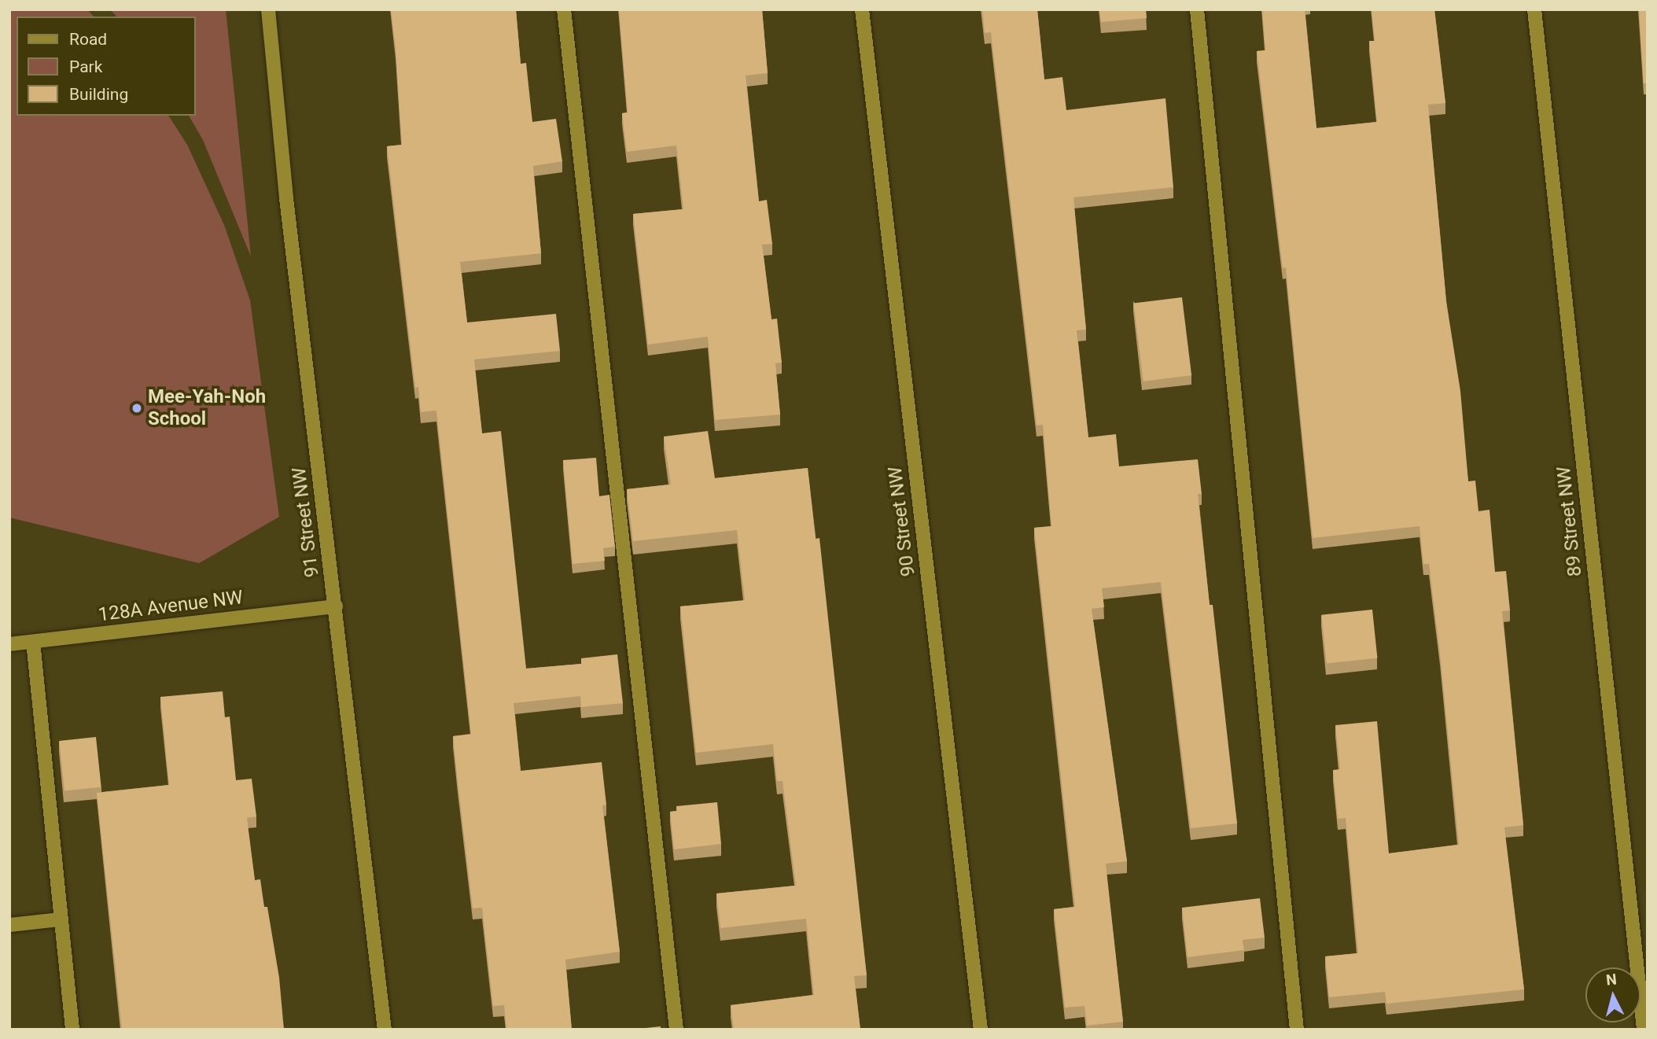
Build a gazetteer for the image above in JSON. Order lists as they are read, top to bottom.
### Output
{
  "streets": {
    "street": [
      "90 Street NW",
      "89 Street NW",
      "91 Street NW",
      "128A Avenue NW"
    ]
  },
  "crossings": [
    ["91 Street NW", "128A Avenue NW"]
  ],
  "places": ["Mee-Yah-Noh School"],
  "legend": ["Road", "Park", "Building"],
  "north": "top"
}
